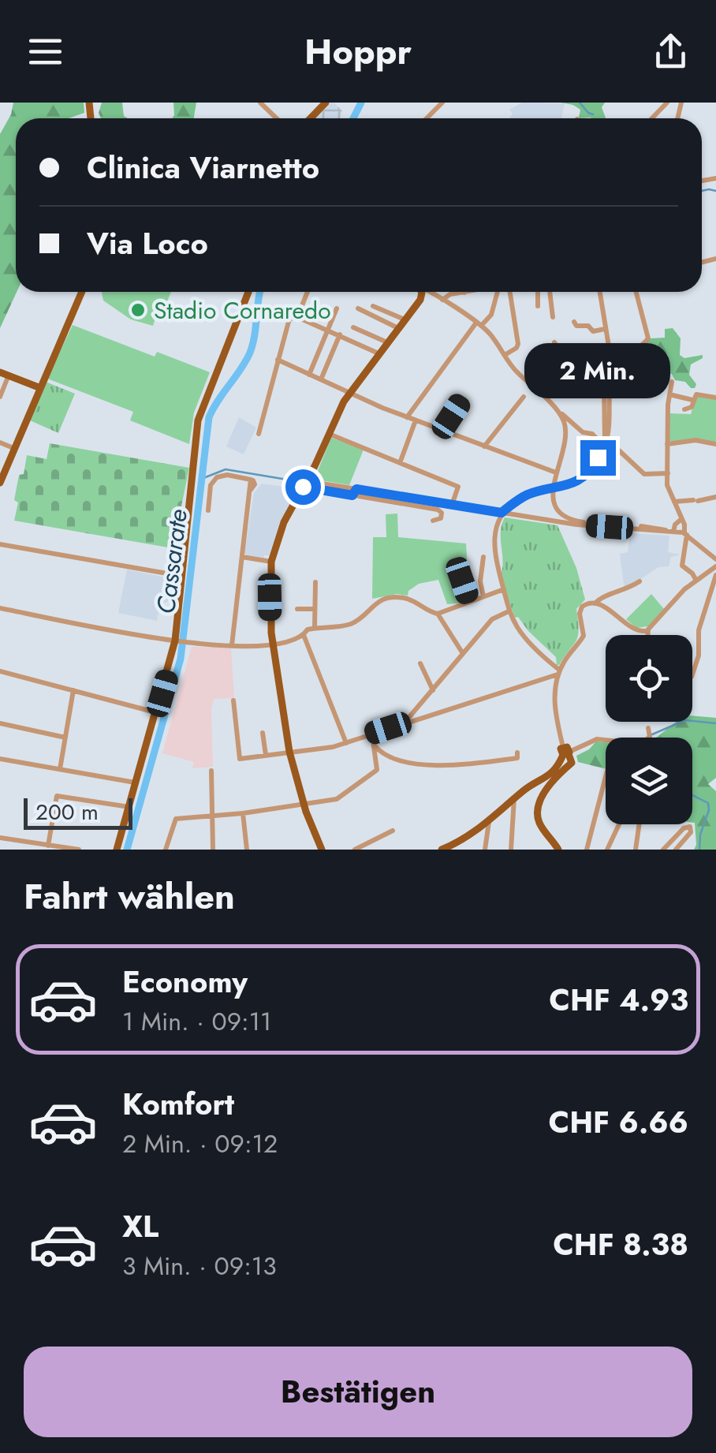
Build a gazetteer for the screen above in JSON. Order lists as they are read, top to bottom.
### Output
{
  "water": ["Cassarate"],
  "places": ["Stadio Cornaredo"],
  "scale_bar": "200 m",
  "page": {
    "header": "Hoppr",
    "banner": ["Clinica Viarnetto", "Via Loco"],
    "bubble": "2 Min.",
    "scale": "200 m",
    "heading": "Fahrt wählen",
    "list": [
      {
        "name": "Economy",
        "note": "1 Min. · 09:11",
        "value": "CHF 4.93"
      },
      {
        "name": "Komfort",
        "note": "2 Min. · 09:12",
        "value": "CHF 6.66"
      },
      {
        "name": "XL",
        "note": "3 Min. · 09:13",
        "value": "CHF 8.38"
      }
    ],
    "buttons": "Bestätigen"
  }
}
